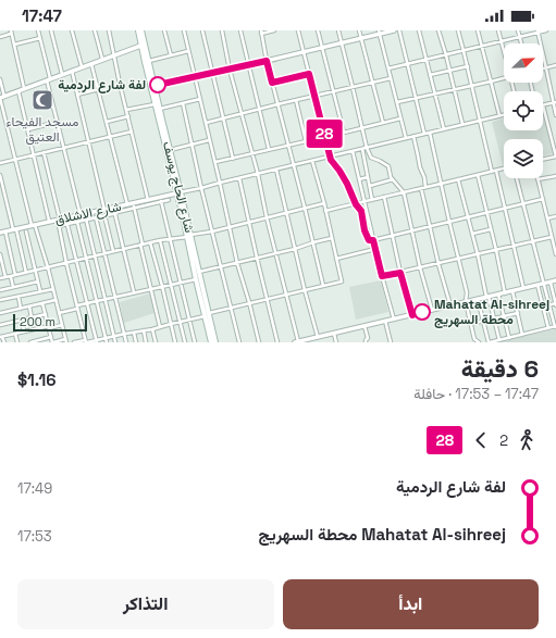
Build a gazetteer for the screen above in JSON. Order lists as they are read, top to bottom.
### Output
{
  "streets": {
    "main road": ["شارع الحاج يوسف"],
    "street": ["شارع الاشلاق"]
  },
  "crossings": [
    ["شارع الحاج يوسف", "شارع الاشلاق"]
  ],
  "places": {
    "other": ["لفة شارع الردمية", "Mahatat Al-sihreej محطة السهريج"],
    "mosque": ["مسجد الفيحاء العتيق"]
  },
  "lines": ["bus line 28"],
  "scale_bar": "200 m",
  "north": "top right",
  "page": {
    "status": "17:47",
    "on_map": "28",
    "scale": "200 m",
    "heading": ["6 دقيقة", "17:47 – 17:53 · حافلة", "$1.16"],
    "legs": ["2", "28"],
    "list": [
      {
        "name": "لفة شارع الردمية",
        "value": "17:49"
      },
      {
        "name": "Mahatat Al-sihreej محطة السهريج",
        "value": "17:53"
      }
    ],
    "buttons": ["ابدأ", "التذاكر"]
  }
}
